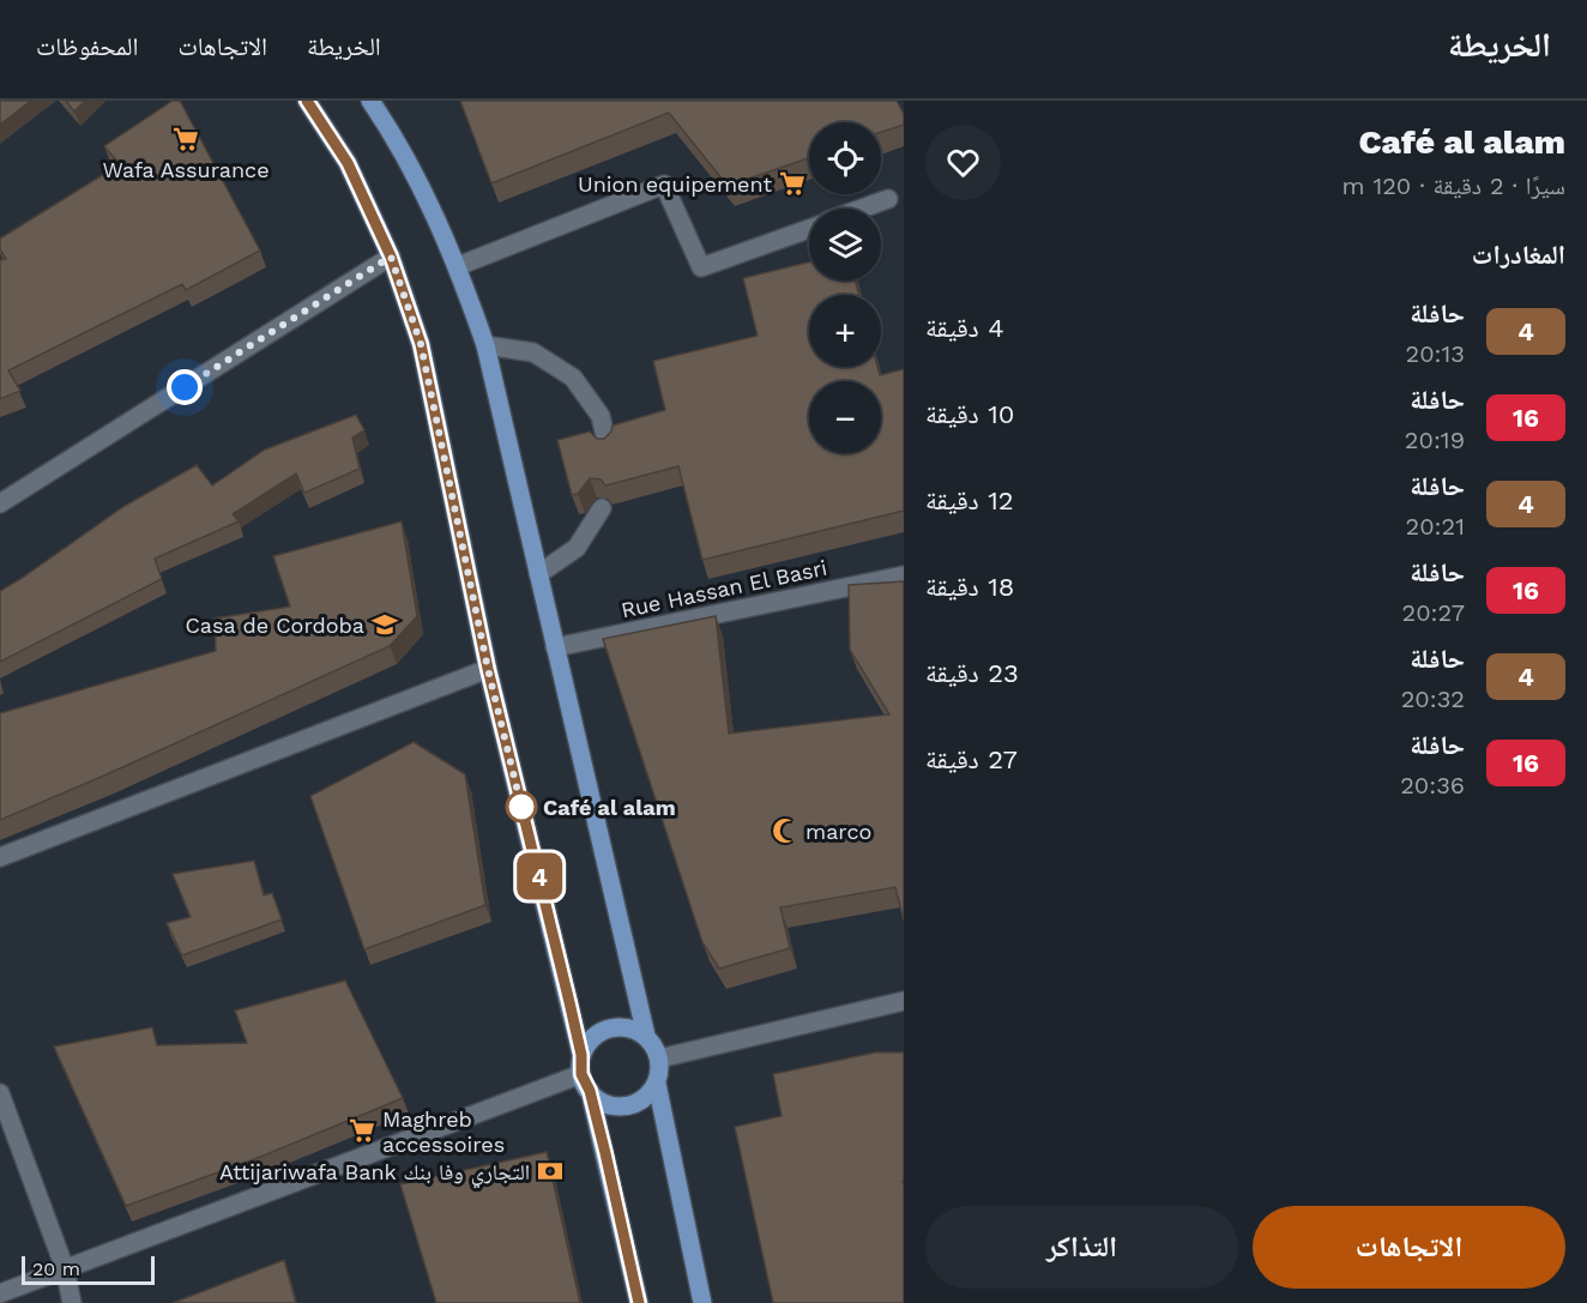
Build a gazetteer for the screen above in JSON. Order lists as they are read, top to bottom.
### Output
{
  "streets": {
    "street": ["Rue Hassan El Basri"]
  },
  "places": {
    "supermarket": ["Wafa Assurance", "Union equipement", "Maghreb accessoires"],
    "school or university": ["Casa de Cordoba"],
    "other": ["Café al alam"],
    "mosque": ["marco"],
    "bank": ["Attijariwafa Bank التجاري وفا بنك"]
  },
  "lines": ["bus line 4"],
  "scale_bar": "20 m",
  "page": {
    "header": "الخريطة",
    "nav": ["الخريطة", "الاتجاهات", "المحفوظات"],
    "heading": [
      ["Café al alam", "سيرًا · 2 دقيقة · 120 m"],
      "المغادرات"
    ],
    "on_map": "4",
    "map_buttons": ["+", "−"],
    "list": [
      {
        "mark": "4",
        "name": "حافلة",
        "note": "20:13",
        "value": "4 دقيقة"
      },
      {
        "mark": "16",
        "name": "حافلة",
        "note": "20:19",
        "value": "10 دقيقة"
      },
      {
        "mark": "4",
        "name": "حافلة",
        "note": "20:21",
        "value": "12 دقيقة"
      },
      {
        "mark": "16",
        "name": "حافلة",
        "note": "20:27",
        "value": "18 دقيقة"
      },
      {
        "mark": "4",
        "name": "حافلة",
        "note": "20:32",
        "value": "23 دقيقة"
      },
      {
        "mark": "16",
        "name": "حافلة",
        "note": "20:36",
        "value": "27 دقيقة"
      }
    ],
    "buttons": ["الاتجاهات", "التذاكر"],
    "scale": "20 m"
  }
}
